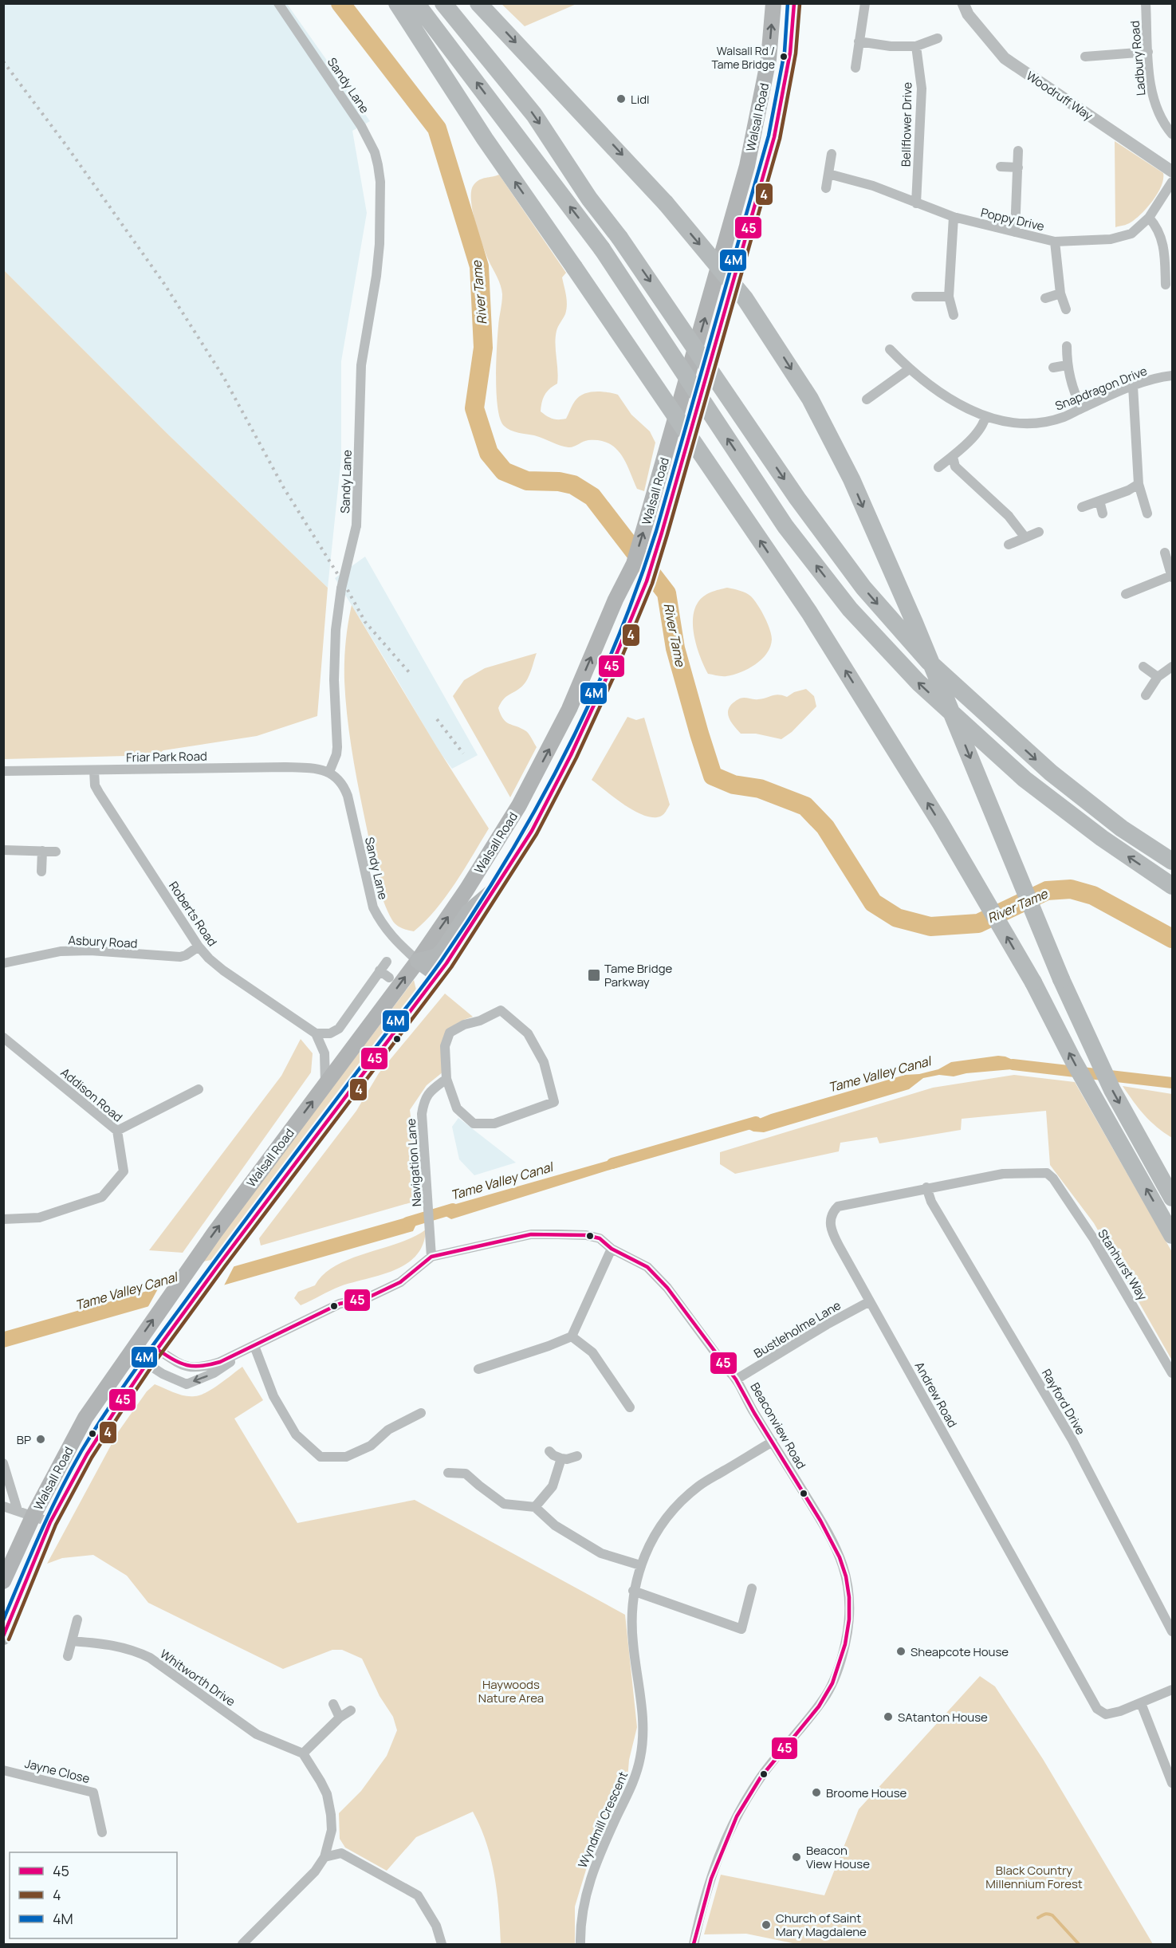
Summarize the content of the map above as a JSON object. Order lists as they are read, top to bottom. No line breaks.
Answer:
{"streets":{"main road":["Walsall Road"],"street":["Ladbury Road","Sandy Lane","Woodruff Way","Bellflower Drive","Poppy Drive","Snapdragon Drive","Friar Park Road","Roberts Road","Asbury Road","Addison Road","Navigation Lane","Stanhurst Way","Bustleholme Lane","Andrew Road","Rayford Drive","Beaconview Road","Whitworth Drive","Jayne Close","Wyndmill Crescent"]},"crossings":[["Sandy Lane","Walsall Road"],["Sandy Lane","Friar Park Road"],["Bellflower Drive","Poppy Drive"],["Friar Park Road","Roberts Road"],["Roberts Road","Asbury Road"],["Navigation Lane","Beaconview Road"],["Stanhurst Way","Andrew Road"],["Bustleholme Lane","Andrew Road"],["Bustleholme Lane","Beaconview Road"],["Andrew Road","Rayford Drive"],["Beaconview Road","Wyndmill Crescent"]],"water":["River Tame","Tame Valley Canal"],"parks":["Haywoods Nature Area","Black Country Millennium Forest"],"places":{"other":["Walsall Rd / Tame Bridge","Lidl","BP","Sheapcote House","SAtanton House","Broome House","Beacon View House","Church of Saint Mary Magdalene"],"transit":["Tame Bridge Parkway"]},"lines":["transit line 45","transit line 4M","transit line 4"],"legend":["45","4","4M"]}
